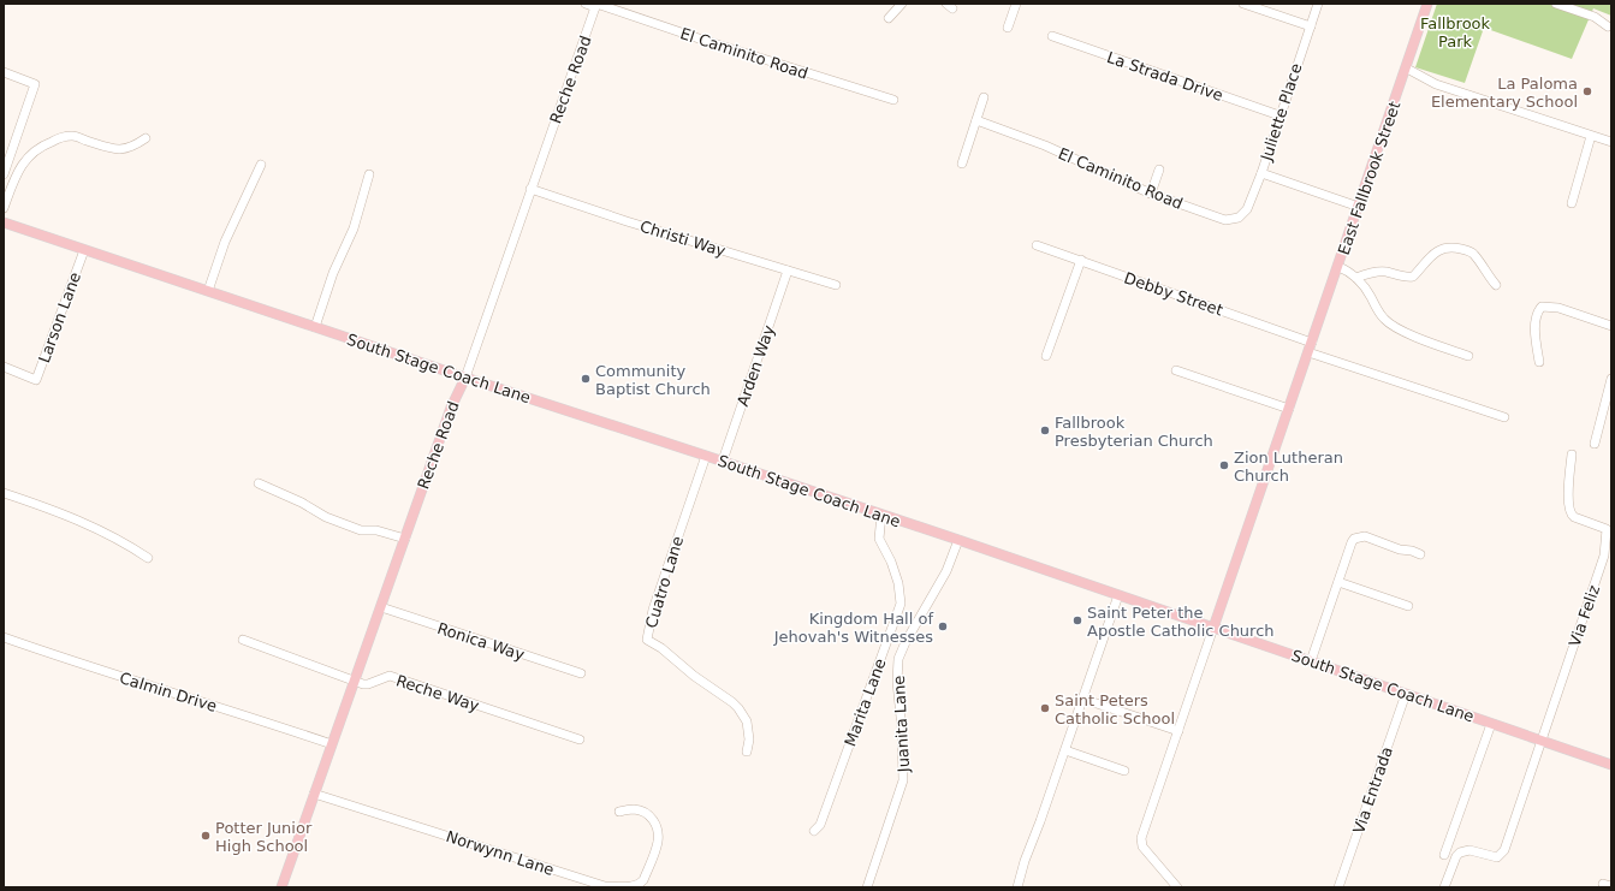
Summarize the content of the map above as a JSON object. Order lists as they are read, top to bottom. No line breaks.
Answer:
{"streets":{"main road":["Reche Road","East Fallbrook Street","South Stage Coach Lane"],"street":["El Caminito Road","La Strada Drive","Juliette Place","Christi Way","Debby Street","Larson Lane","Arden Way","Cuatro Lane","Via Feliz","Ronica Way","Calmin Drive","Reche Way","Marita Lane","Juanita Lane","Via Entrada","Norwynn Lane"]},"crossings":[["El Caminito Road","Reche Road"],["El Caminito Road","Juliette Place"],["La Strada Drive","Juliette Place"],["Reche Road","Christi Way"],["Reche Road","South Stage Coach Lane"],["Reche Road","Ronica Way"],["Reche Road","Calmin Drive"],["Reche Road","Reche Way"],["Reche Road","Norwynn Lane"],["East Fallbrook Street","Debby Street"],["East Fallbrook Street","South Stage Coach Lane"],["Christi Way","Arden Way"],["Larson Lane","South Stage Coach Lane"],["Arden Way","South Stage Coach Lane"],["South Stage Coach Lane","Cuatro Lane"],["South Stage Coach Lane","Via Feliz"],["South Stage Coach Lane","Marita Lane"],["South Stage Coach Lane","Juanita Lane"],["South Stage Coach Lane","Via Entrada"]],"parks":["Fallbrook Park"],"places":["La Paloma Elementary School","Community Baptist Church","Fallbrook Presbyterian Church","Zion Lutheran Church","Saint Peter the Apostle Catholic Church","Kingdom Hall of Jehovah's Witnesses","Saint Peters Catholic School","Potter Junior High School"]}
